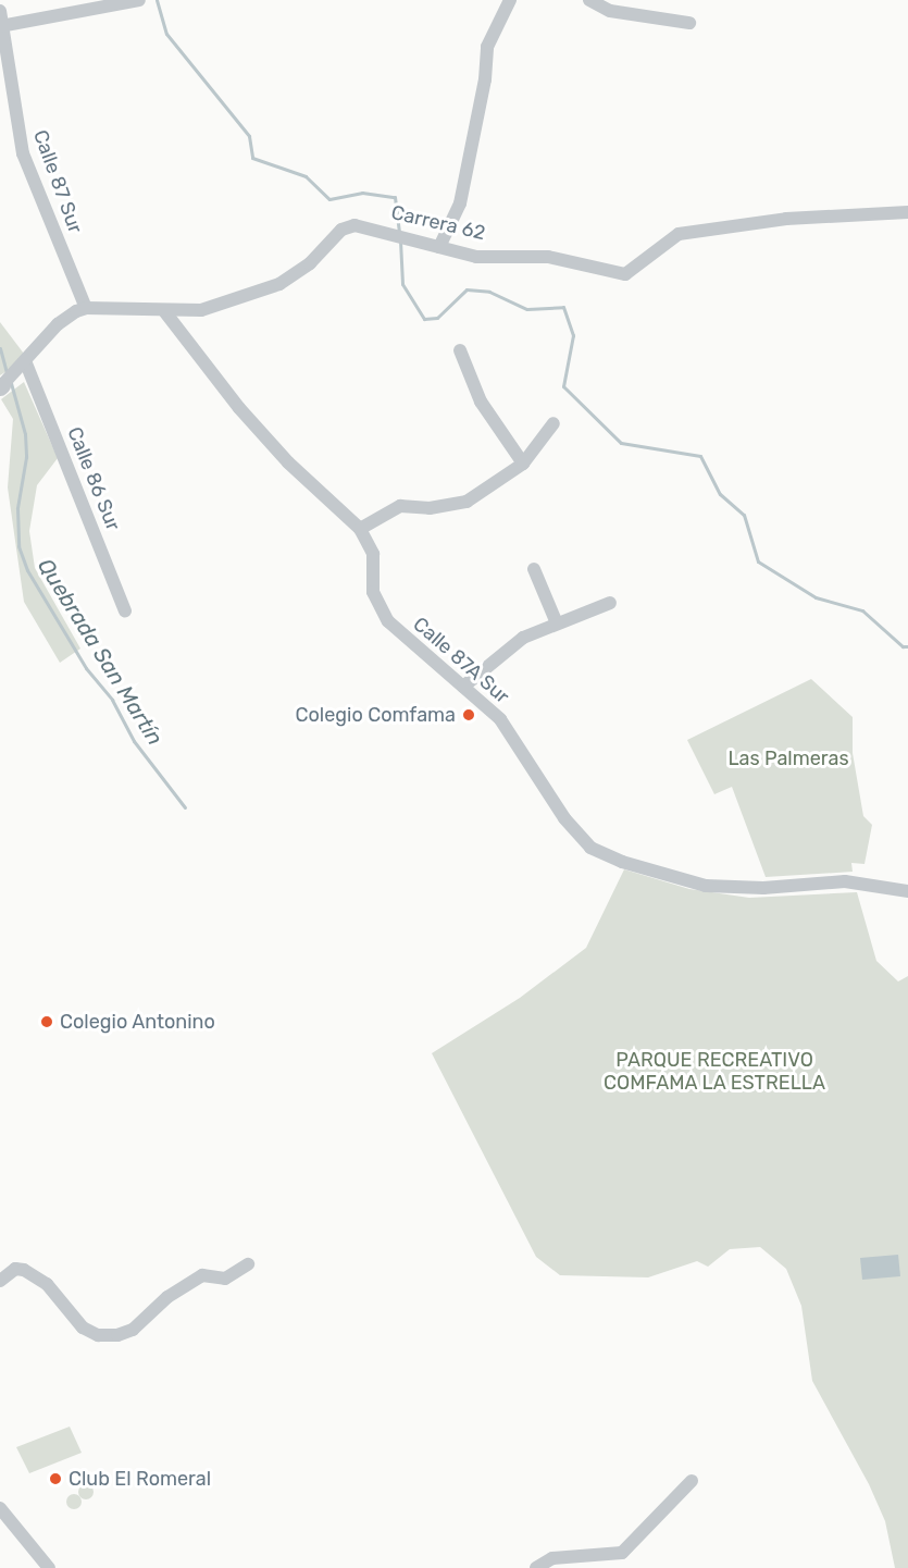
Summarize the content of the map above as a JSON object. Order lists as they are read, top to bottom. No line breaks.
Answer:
{"streets":{"street":["Calle 87 Sur","Carrera 62","Calle 86 Sur","Calle 87A Sur"]},"crossings":[["Calle 87 Sur","Carrera 62"],["Carrera 62","Calle 87A Sur"]],"water":["Quebrada San Martín"],"parks":["Las Palmeras","PARQUE RECREATIVO COMFAMA LA ESTRELLA"],"places":["Colegio Comfama","Colegio Antonino","Club El Romeral"]}
